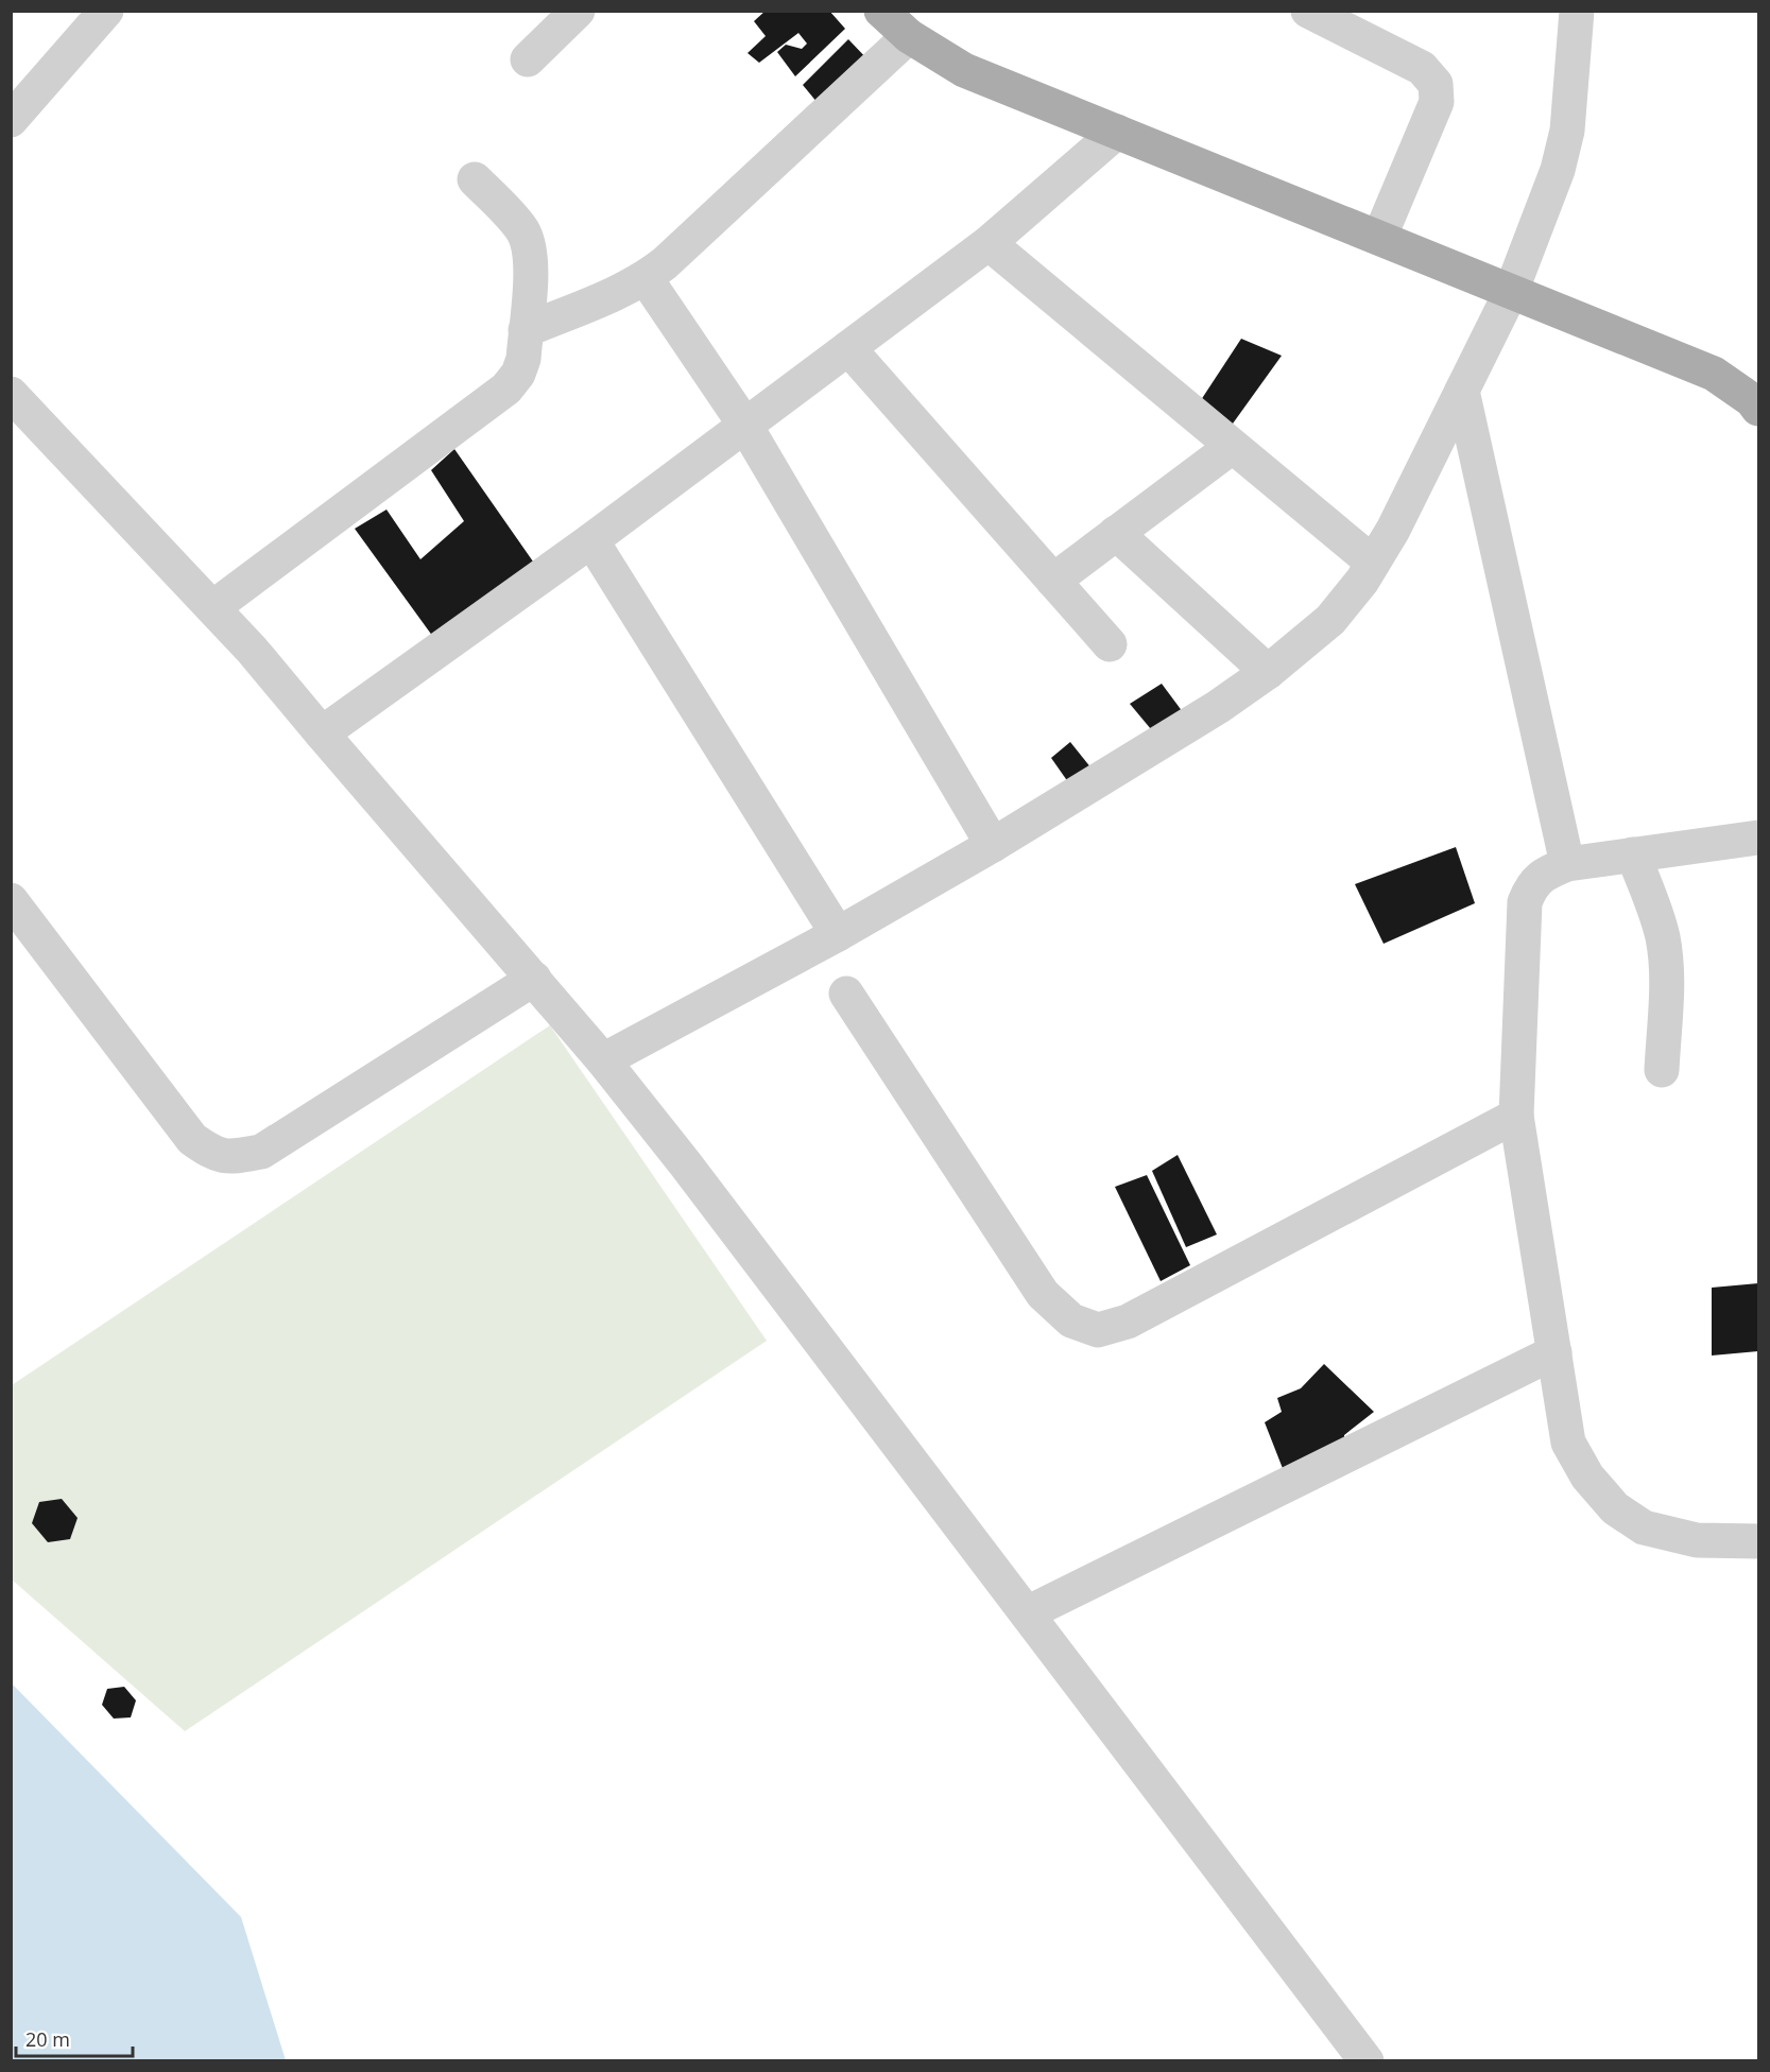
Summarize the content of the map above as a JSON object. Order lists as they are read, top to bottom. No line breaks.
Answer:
{"scale_bar":"20 m"}
